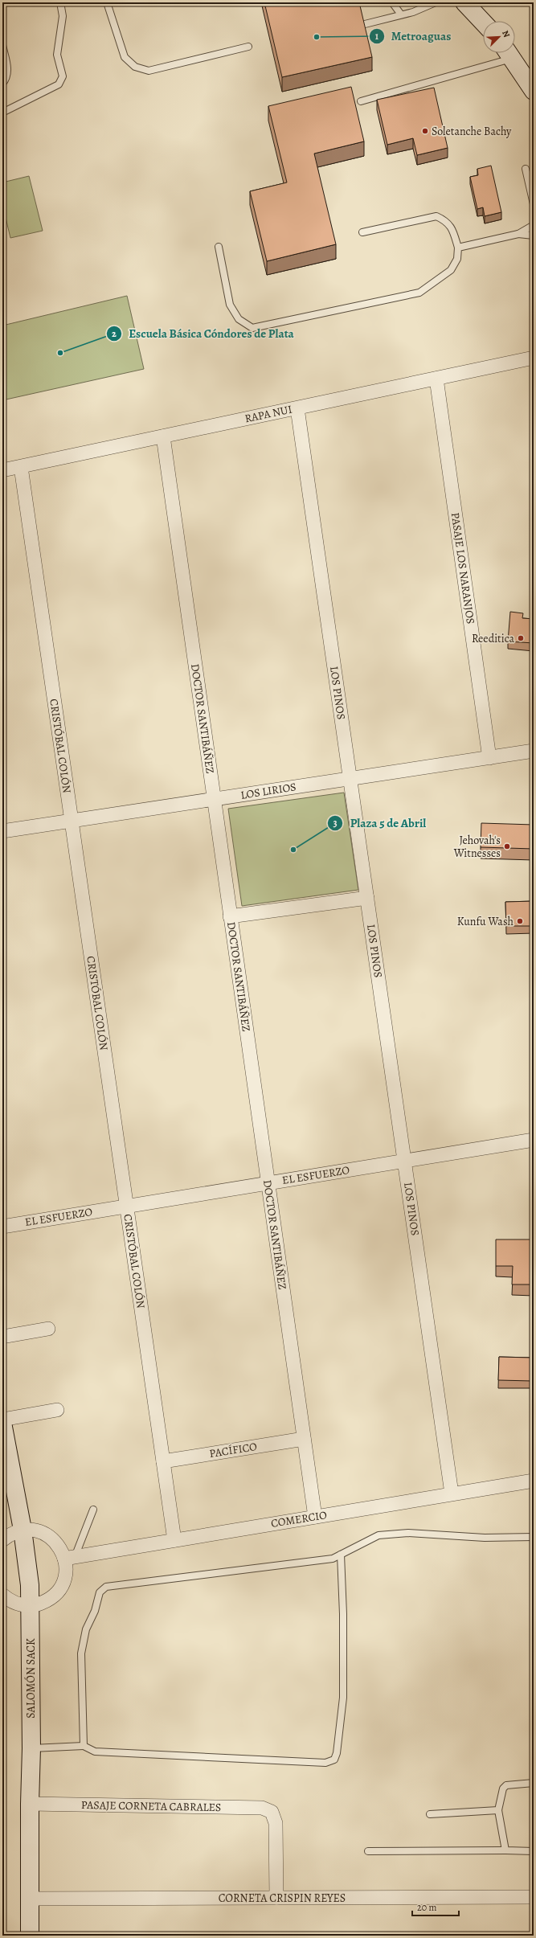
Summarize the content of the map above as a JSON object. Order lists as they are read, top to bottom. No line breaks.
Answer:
{"streets":{"street":["RAPA NUI","PASAJE LOS NARANJOS","LOS PINOS","DOCTOR SANTIBÁÑEZ","CRISTÓBAL COLÓN","LOS LIRIOS","EL ESFUERZO","PACÍFICO","COMERCIO","SALOMÓN SACK","PASAJE CORNETA CABRALES","CORNETA CRISPIN REYES"]},"crossings":[["RAPA NUI","PASAJE LOS NARANJOS"],["RAPA NUI","LOS PINOS"],["RAPA NUI","DOCTOR SANTIBÁÑEZ"],["RAPA NUI","CRISTÓBAL COLÓN"],["PASAJE LOS NARANJOS","LOS LIRIOS"],["LOS PINOS","LOS LIRIOS"],["LOS PINOS","EL ESFUERZO"],["LOS PINOS","COMERCIO"],["DOCTOR SANTIBÁÑEZ","LOS LIRIOS"],["DOCTOR SANTIBÁÑEZ","EL ESFUERZO"],["DOCTOR SANTIBÁÑEZ","PACÍFICO"],["DOCTOR SANTIBÁÑEZ","COMERCIO"],["CRISTÓBAL COLÓN","LOS LIRIOS"],["CRISTÓBAL COLÓN","EL ESFUERZO"],["CRISTÓBAL COLÓN","PACÍFICO"],["CRISTÓBAL COLÓN","COMERCIO"],["SALOMÓN SACK","PASAJE CORNETA CABRALES"],["SALOMÓN SACK","CORNETA CRISPIN REYES"],["PASAJE CORNETA CABRALES","CORNETA CRISPIN REYES"]],"places":["Metroaguas","Soletanche Bachy","Escuela Básica Cóndores de Plata","Reeditica","Jehovah's Witnesses","Plaza 5 de Abril","Kunfu Wash"],"scale_bar":"20 m","north":"top right"}
